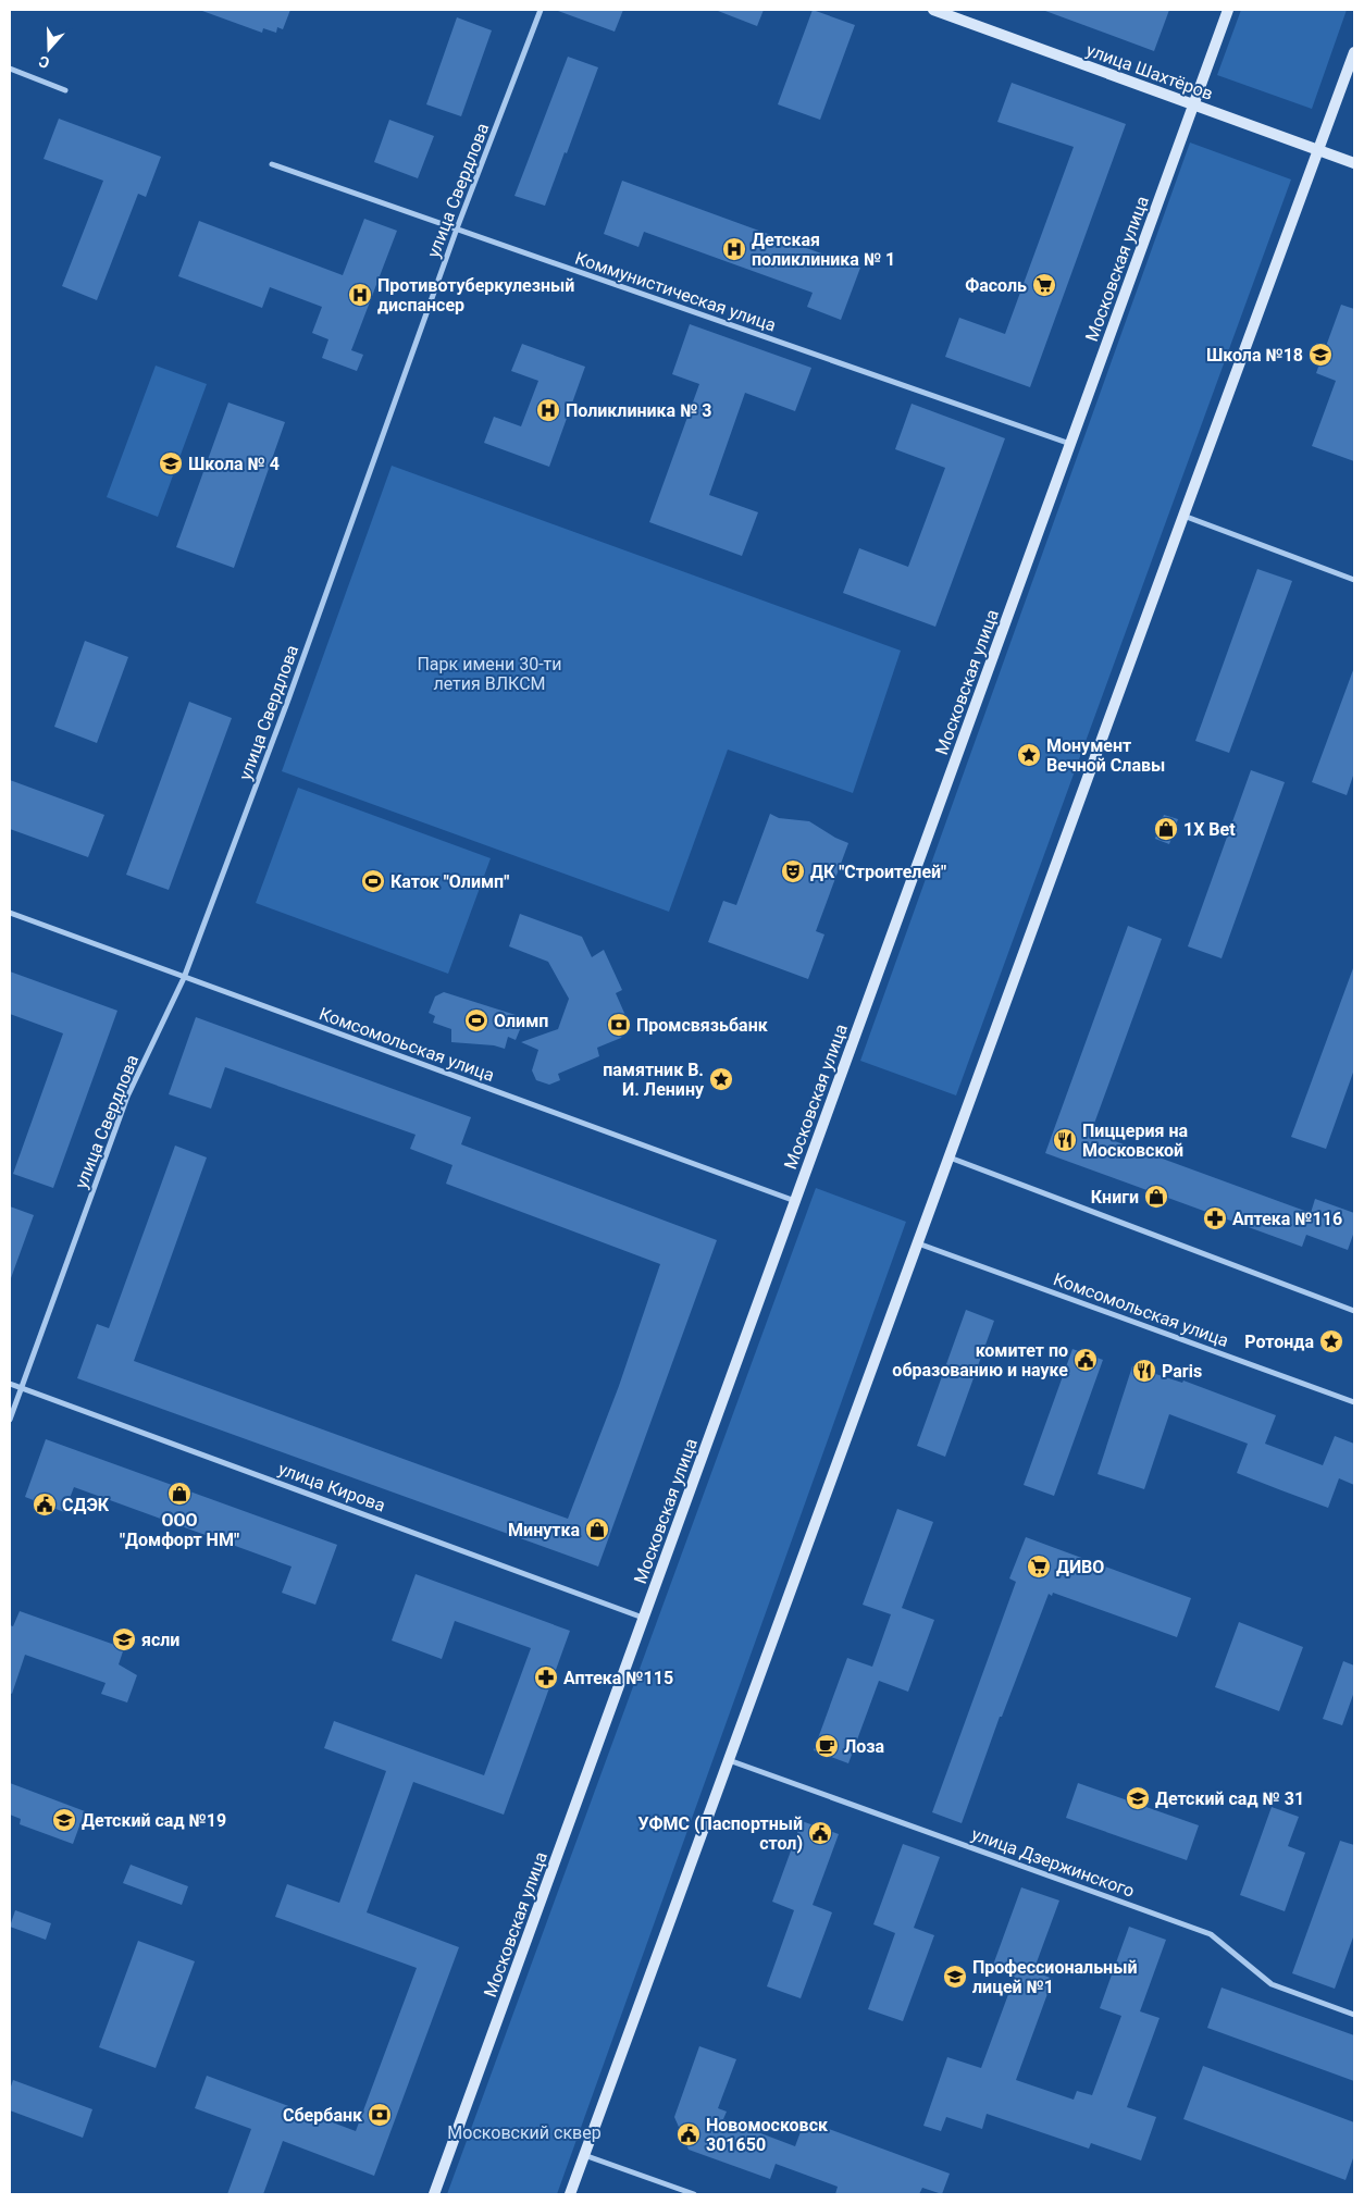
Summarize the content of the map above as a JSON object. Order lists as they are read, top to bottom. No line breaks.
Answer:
{"streets":{"main road":["улица Шахтёров","Московская улица"],"street":["улица Свердлова","Коммунистическая улица","Комсомольская улица","улица Кирова","улица Дзержинского"]},"crossings":[["улица Шахтёров","Московская улица"],["улица Свердлова","Коммунистическая улица"],["улица Свердлова","Комсомольская улица"],["улица Свердлова","улица Кирова"],["Московская улица","Коммунистическая улица"],["Московская улица","Комсомольская улица"],["Московская улица","улица Кирова"]],"parks":["Парк имени 30-ти летия ВЛКСМ","Московский сквер"],"places":{"hospital":["Детская поликлиника № 1","Противотуберкулезный диспансер","Поликлиника № 3"],"supermarket":["Фасоль","ДИВО"],"school or university":["Школа №18","Школа № 4","ясли","Детский сад № 31","Детский сад №19","Профессиональный лицей №1"],"place":["Монумент Вечной Славы","памятник В. И. Ленину","Ротонда"],"shop":["1X Bet","Книги","ООО \"Домфорт НМ\"","Минутка"],"theatre":["ДК \"Строителей\""],"sports":["Каток \"Олимп\"","Олимп"],"bank":["Промсвязьбанк","Сбербанк"],"restaurant":["Пиццерия на Московской","Paris"],"pharmacy":["Аптека №116","Аптека №115"],"public building":["комитет по образованию и науке","СДЭК","УФМС (Паспортный стол)","Новомосковск 301650"],"cafe":["Лоза"]},"north":"bottom"}
